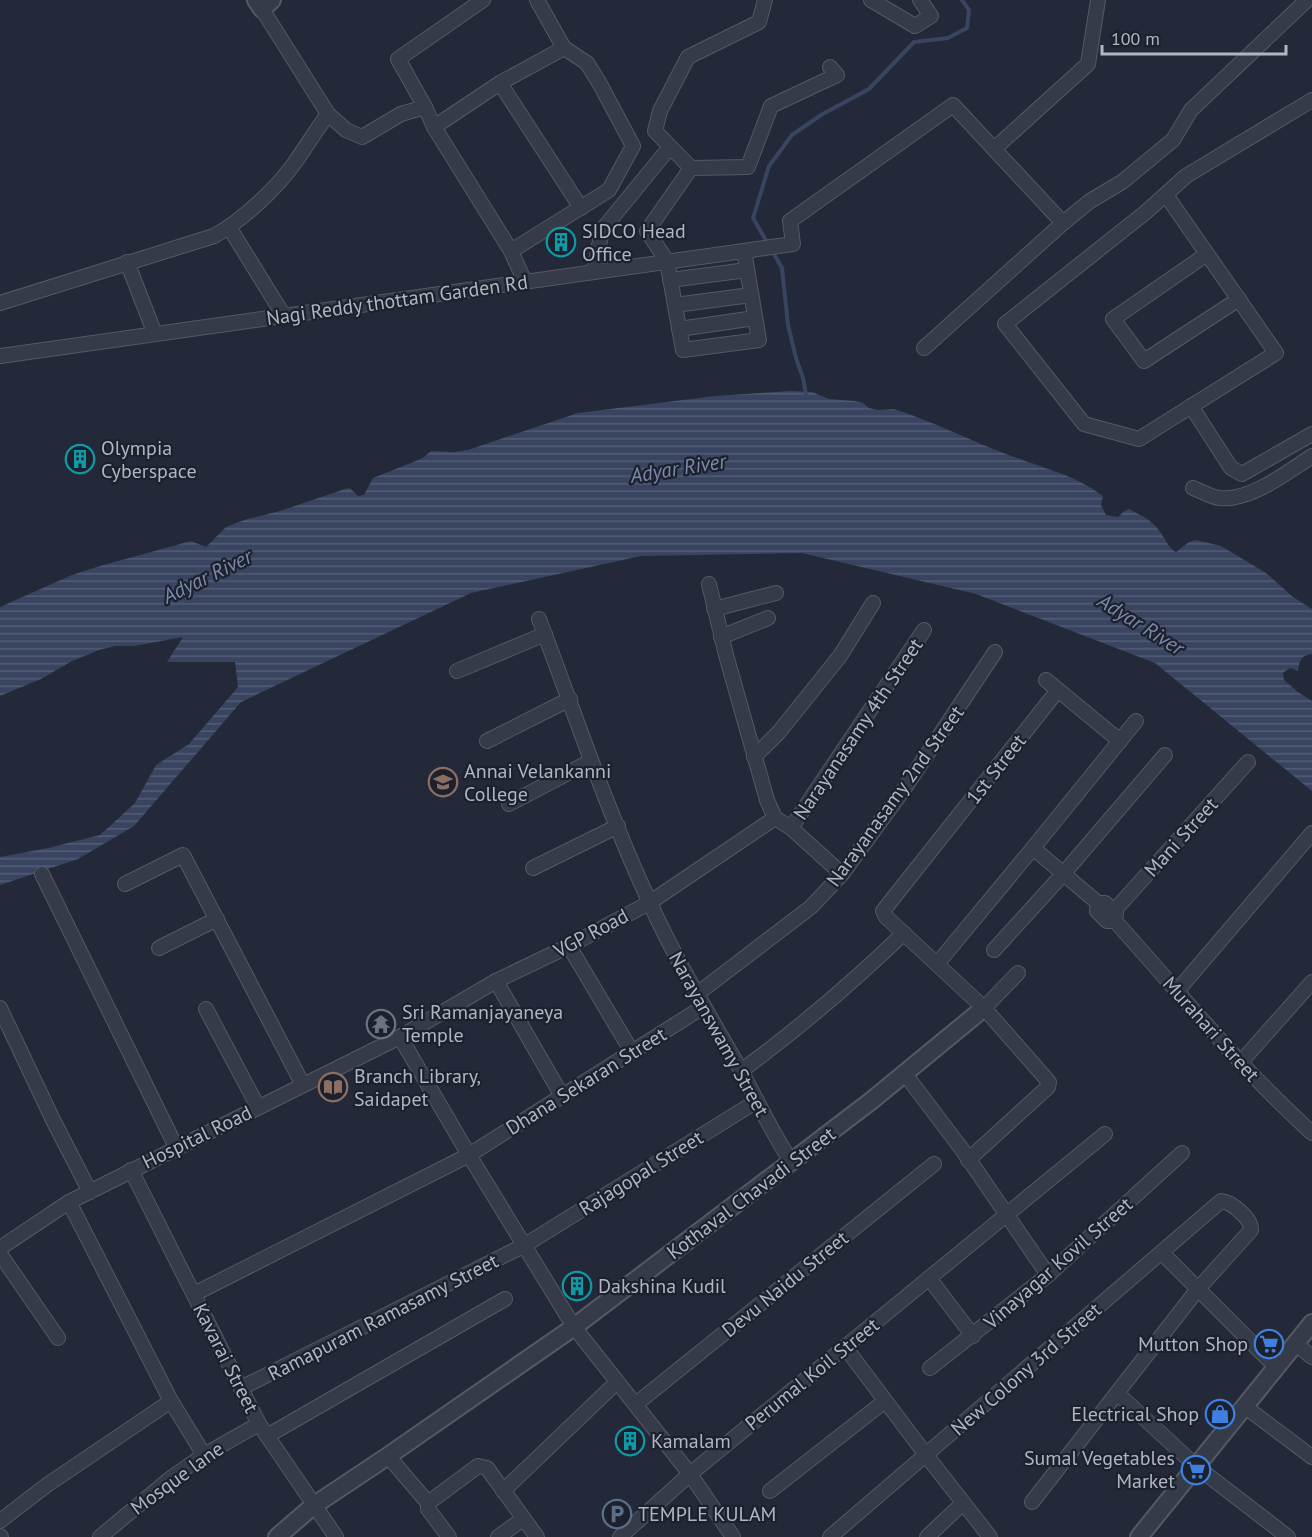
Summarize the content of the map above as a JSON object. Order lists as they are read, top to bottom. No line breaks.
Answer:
{"streets":{"street":["Nagi Reddy thottam Garden Rd","Narayanasamy 4th Street","1st Street","Narayanasamy 2nd Street","Mani Street","VGP Road","Murahari Street","Narayanswamy Street","Dhana Sekaran Street","Hospital Road","Rajagopal Street","Kothaval Chavadi Street","Vinayagar Kovil Street","Devu Naidu Street","Ramapuram Ramasamy Street","Kavarai Street","New Colony 3rd Street","Perumal Koil Street","Mosque lane"]},"crossings":[["Narayanasamy 2nd Street","Narayanswamy Street"],["Mani Street","Murahari Street"],["VGP Road","Narayanswamy Street"],["VGP Road","Hospital Road"],["Narayanswamy Street","Dhana Sekaran Street"],["Narayanswamy Street","Rajagopal Street"],["Narayanswamy Street","Kothaval Chavadi Street"],["Dhana Sekaran Street","Kavarai Street"],["Hospital Road","Kavarai Street"],["Rajagopal Street","Ramapuram Ramasamy Street"],["Kothaval Chavadi Street","Kavarai Street"],["Ramapuram Ramasamy Street","Kavarai Street"],["Kavarai Street","Mosque lane"]],"water":["Adyar River"],"places":{"building":["SIDCO Head Office","Olympia Cyberspace","Dakshina Kudil","Kamalam"],"school or university":["Annai Velankanni College"],"temple":["Sri Ramanjayaneya Temple"],"library":["Branch Library, Saidapet"],"supermarket":["Mutton Shop","Sumal Vegetables Market"],"shop":["Electrical Shop"],"parking":["TEMPLE KULAM"]},"scale_bar":"100 m"}
